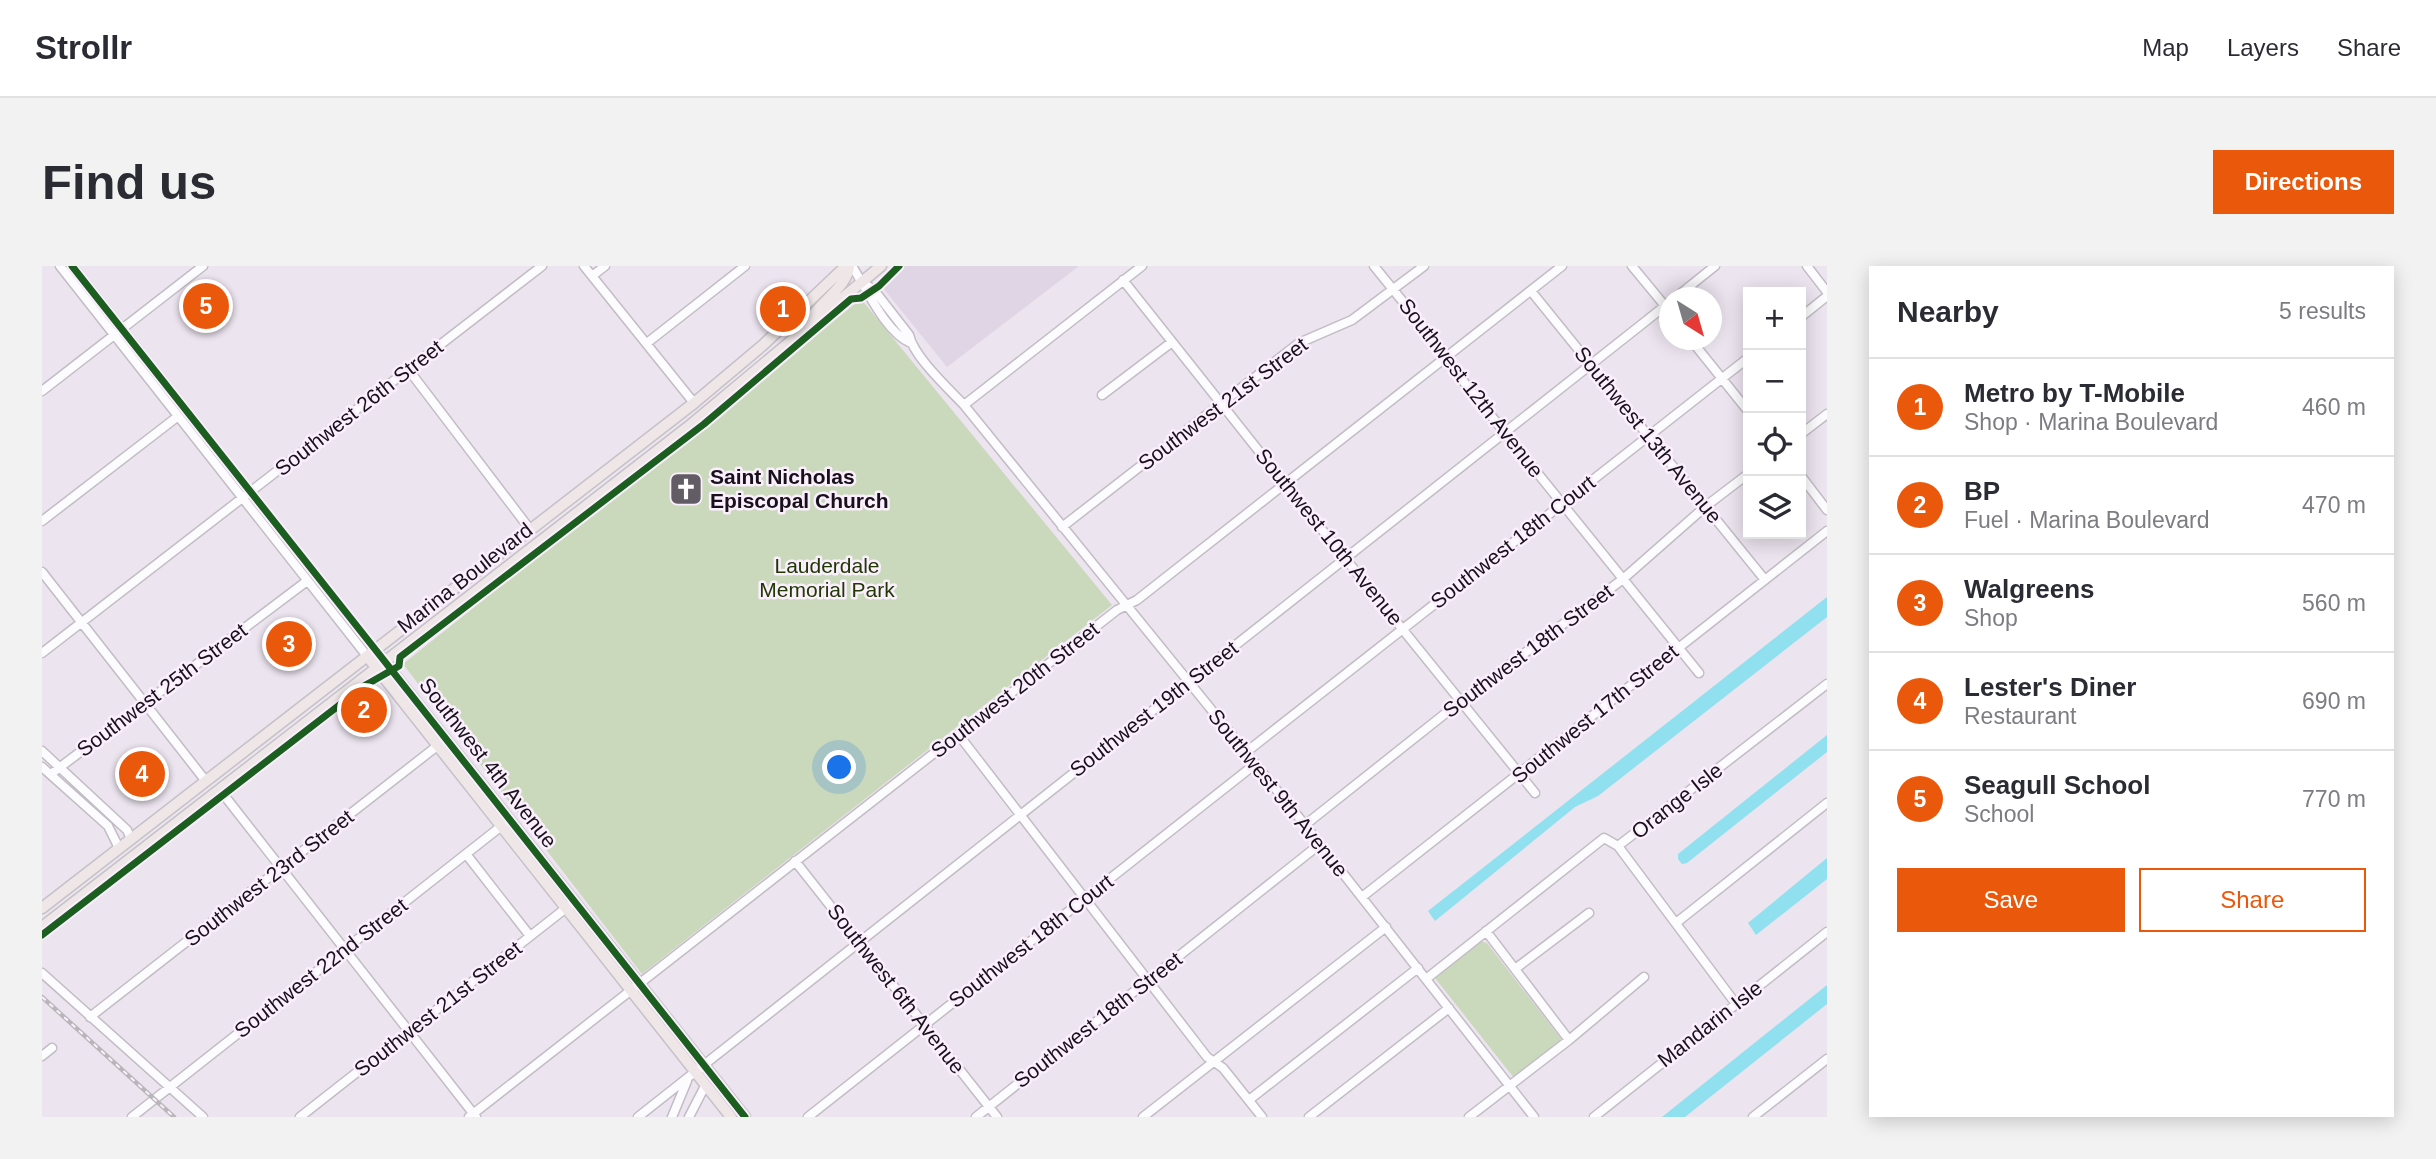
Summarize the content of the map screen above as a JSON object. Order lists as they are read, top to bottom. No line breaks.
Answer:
{"streets":{"main road":["Marina Boulevard","Southwest 4th Avenue"],"street":["Southwest 12th Avenue","Southwest 21st Street","Southwest 26th Street","Southwest 13th Avenue","Southwest 10th Avenue","Southwest 18th Court","Southwest 18th Street","Southwest 25th Street","Southwest 20th Street","Southwest 19th Street","Southwest 17th Street","Southwest 9th Avenue","Orange Isle","Southwest 23rd Street","Southwest 22nd Street","Southwest 6th Avenue","Mandarin Isle"]},"crossings":[["Southwest 12th Avenue","Southwest 21st Street"],["Southwest 12th Avenue","Southwest 18th Court"],["Southwest 12th Avenue","Southwest 18th Street"],["Southwest 12th Avenue","Southwest 20th Street"],["Southwest 12th Avenue","Southwest 19th Street"],["Southwest 12th Avenue","Southwest 17th Street"],["Southwest 21st Street","Southwest 10th Avenue"],["Southwest 21st Street","Southwest 4th Avenue"],["Southwest 21st Street","Southwest 9th Avenue"],["Southwest 26th Street","Southwest 4th Avenue"],["Southwest 13th Avenue","Southwest 18th Court"],["Southwest 13th Avenue","Southwest 18th Street"],["Southwest 13th Avenue","Southwest 20th Street"],["Southwest 13th Avenue","Southwest 19th Street"],["Southwest 13th Avenue","Southwest 17th Street"],["Southwest 10th Avenue","Southwest 18th Court"],["Southwest 10th Avenue","Southwest 18th Street"],["Southwest 10th Avenue","Southwest 20th Street"],["Southwest 10th Avenue","Southwest 19th Street"],["Southwest 10th Avenue","Southwest 17th Street"],["Southwest 18th Court","Southwest 9th Avenue"],["Southwest 18th Court","Southwest 6th Avenue"],["Marina Boulevard","Southwest 4th Avenue"],["Marina Boulevard","Southwest 9th Avenue"],["Southwest 18th Street","Southwest 9th Avenue"],["Southwest 18th Street","Southwest 6th Avenue"],["Southwest 25th Street","Southwest 4th Avenue"],["Southwest 20th Street","Southwest 4th Avenue"],["Southwest 20th Street","Southwest 9th Avenue"],["Southwest 20th Street","Southwest 6th Avenue"],["Southwest 19th Street","Southwest 4th Avenue"],["Southwest 19th Street","Southwest 9th Avenue"],["Southwest 19th Street","Southwest 6th Avenue"],["Southwest 17th Street","Southwest 9th Avenue"],["Southwest 4th Avenue","Southwest 23rd Street"],["Southwest 4th Avenue","Southwest 22nd Street"],["Southwest 9th Avenue","Orange Isle"]],"parks":["Lauderdale Memorial Park"],"places":{"church":["Saint Nicholas Episcopal Church"]},"north":"bottom right","page":{"header":"Strollr","nav":["Map","Layers","Share"],"buttons":["Directions",["Save","Share"]],"title":"Find us","heading":["Nearby","5 results"],"pins":["5","1","3","2","4"],"map_buttons":["+","−"],"list":[{"mark":"1","name":"Metro by T-Mobile","note":"Shop · Marina Boulevard","value":"460 m"},{"mark":"2","name":"BP","note":"Fuel · Marina Boulevard","value":"470 m"},{"mark":"3","name":"Walgreens","note":"Shop","value":"560 m"},{"mark":"4","name":"Lester's Diner","note":"Restaurant","value":"690 m"},{"mark":"5","name":"Seagull School","note":"School","value":"770 m"}]}}
